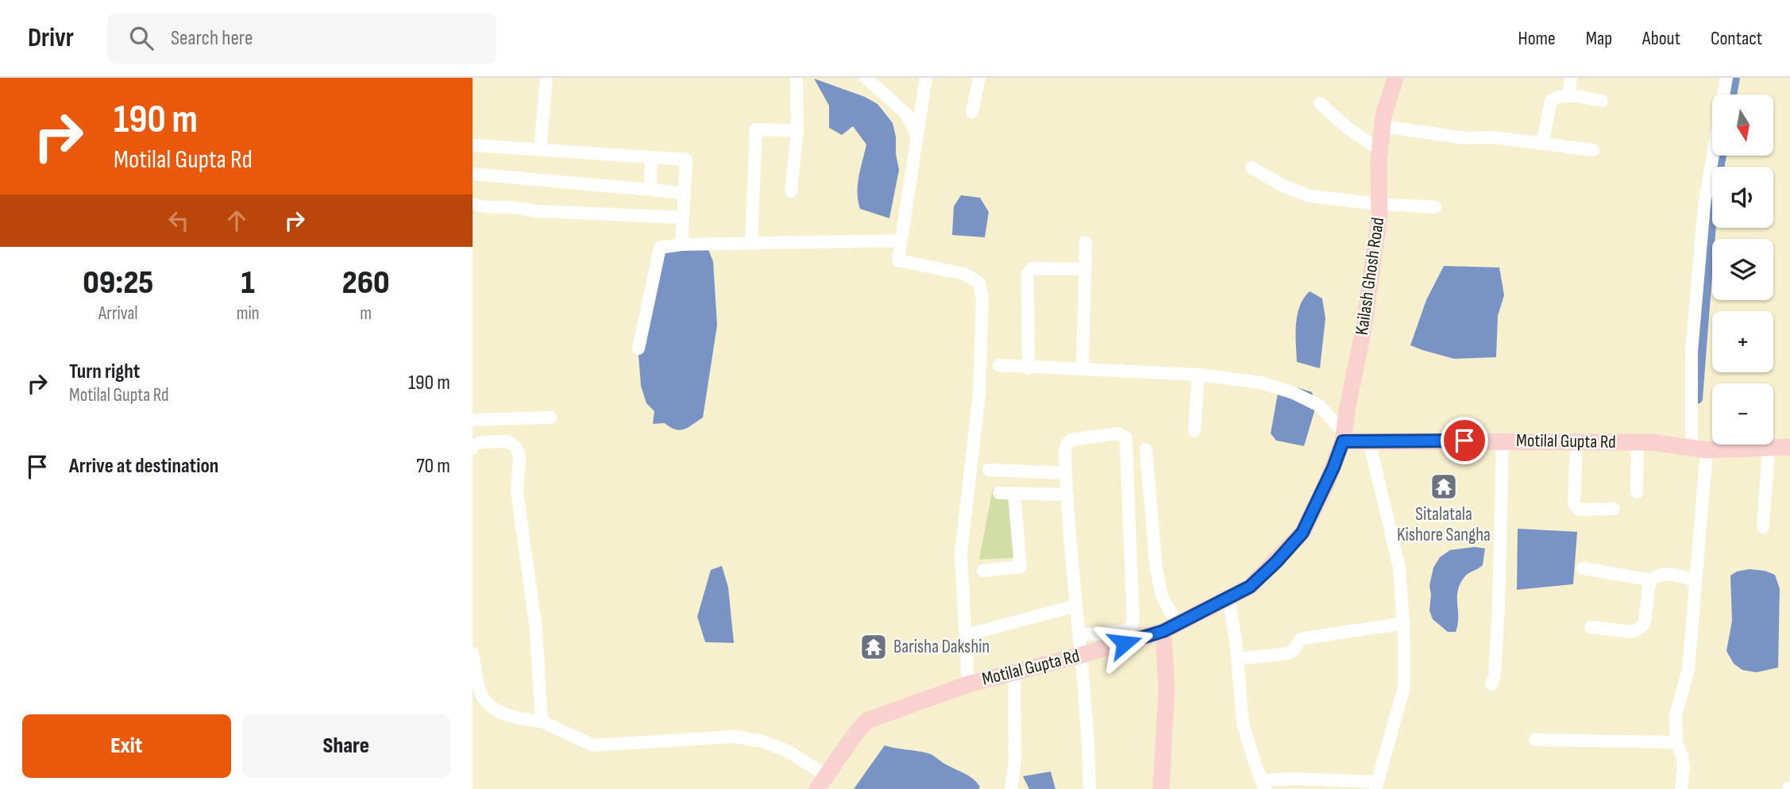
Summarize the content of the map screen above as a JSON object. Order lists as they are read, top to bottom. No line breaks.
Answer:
{"streets":{"street":["Kailash Ghosh Road","Motilal Gupta Rd"]},"crossings":[["Kailash Ghosh Road","Motilal Gupta Rd"]],"places":{"temple":["Sitalatala Kishore Sangha","Barisha Dakshin"]},"north":"bottom","page":{"header":"Drivr","search":"Search here","nav":["Home","Map","About","Contact"],"turn":["190 m","Motilal Gupta Rd"],"map_buttons":["+","−"],"eta":["09:25","Arrival","1","min","260","m"],"list":[{"name":"Turn right","note":"Motilal Gupta Rd","value":"190 m"},{"name":"Arrive at destination","value":"70 m"}],"buttons":["Exit","Share"]}}
